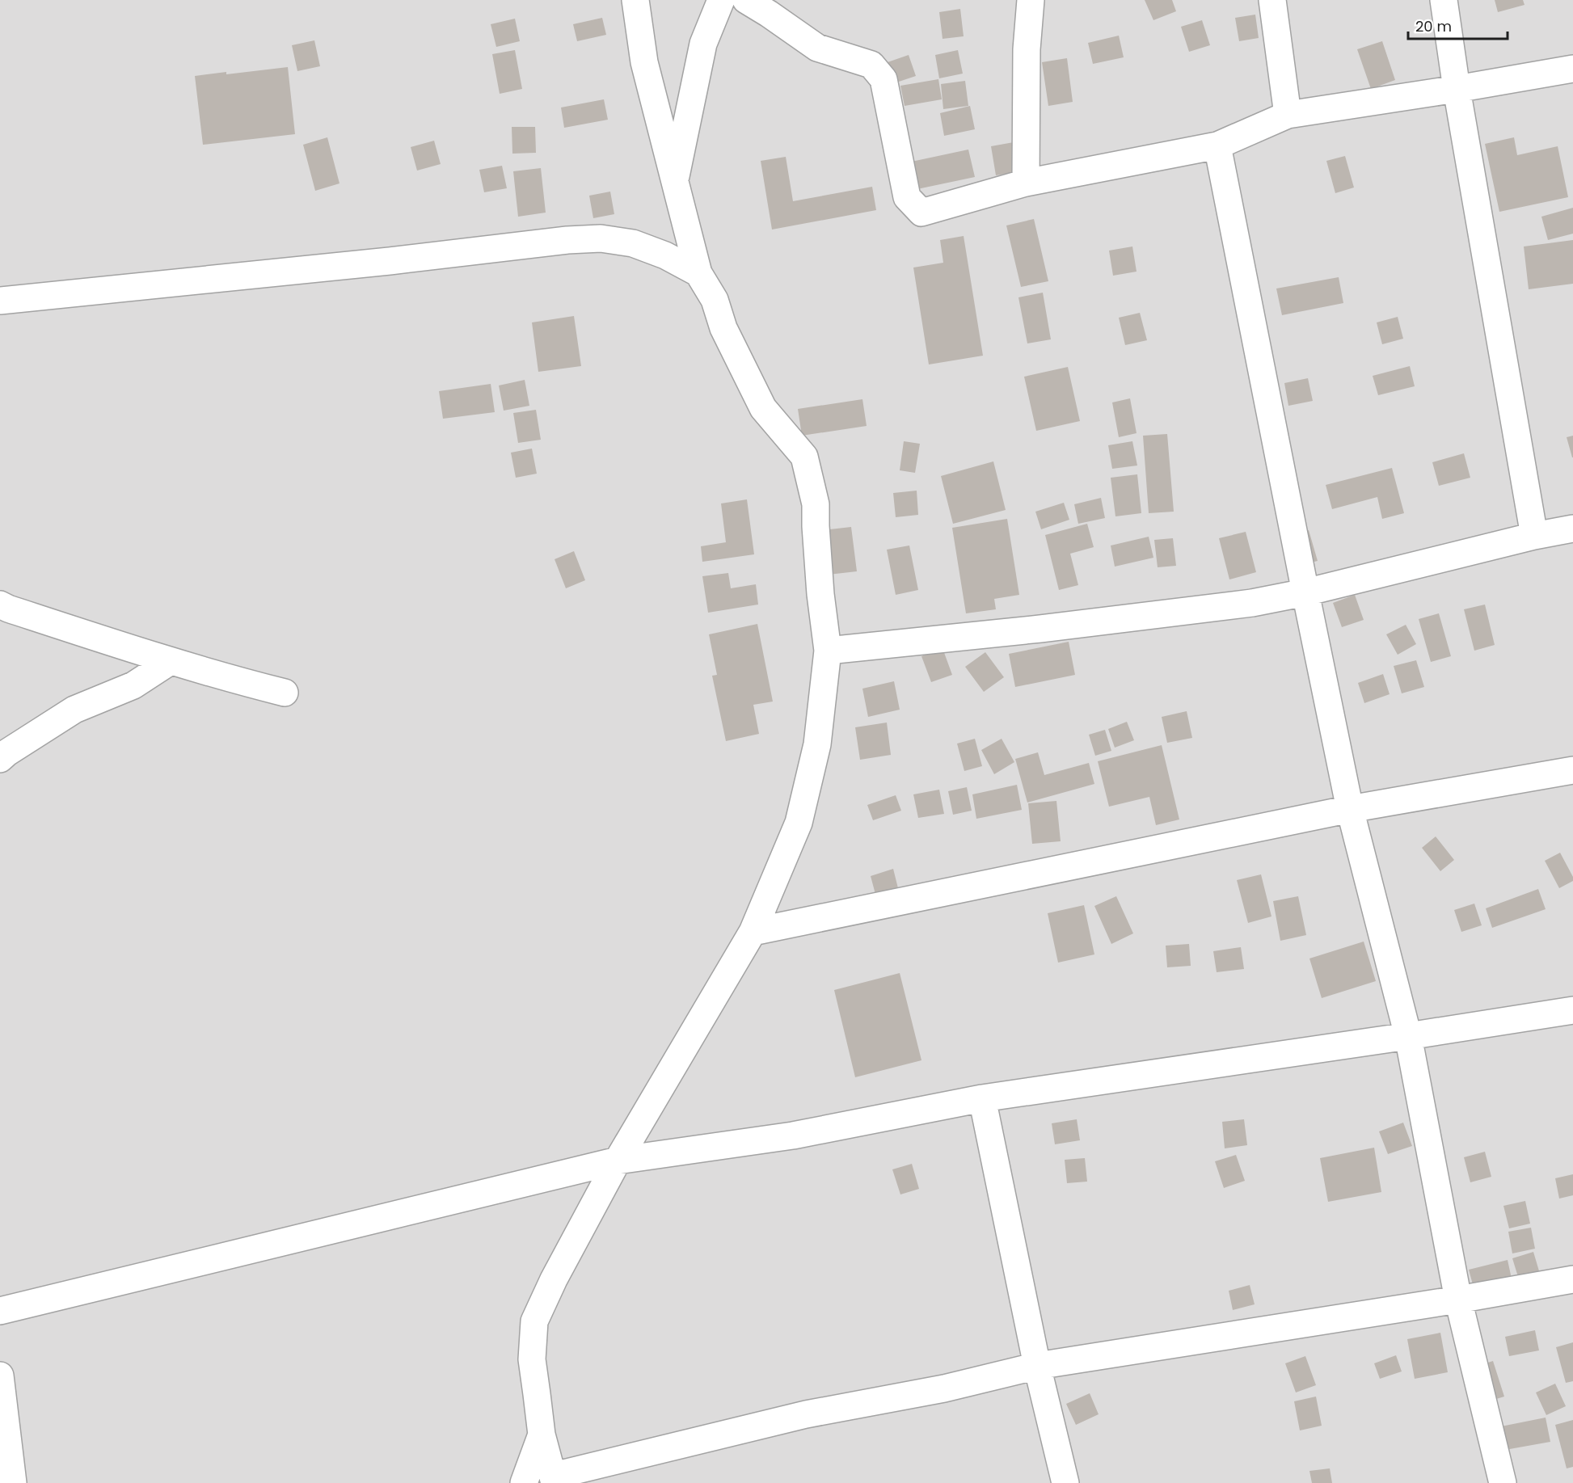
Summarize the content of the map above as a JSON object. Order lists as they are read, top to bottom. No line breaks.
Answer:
{"scale_bar":"20 m"}
